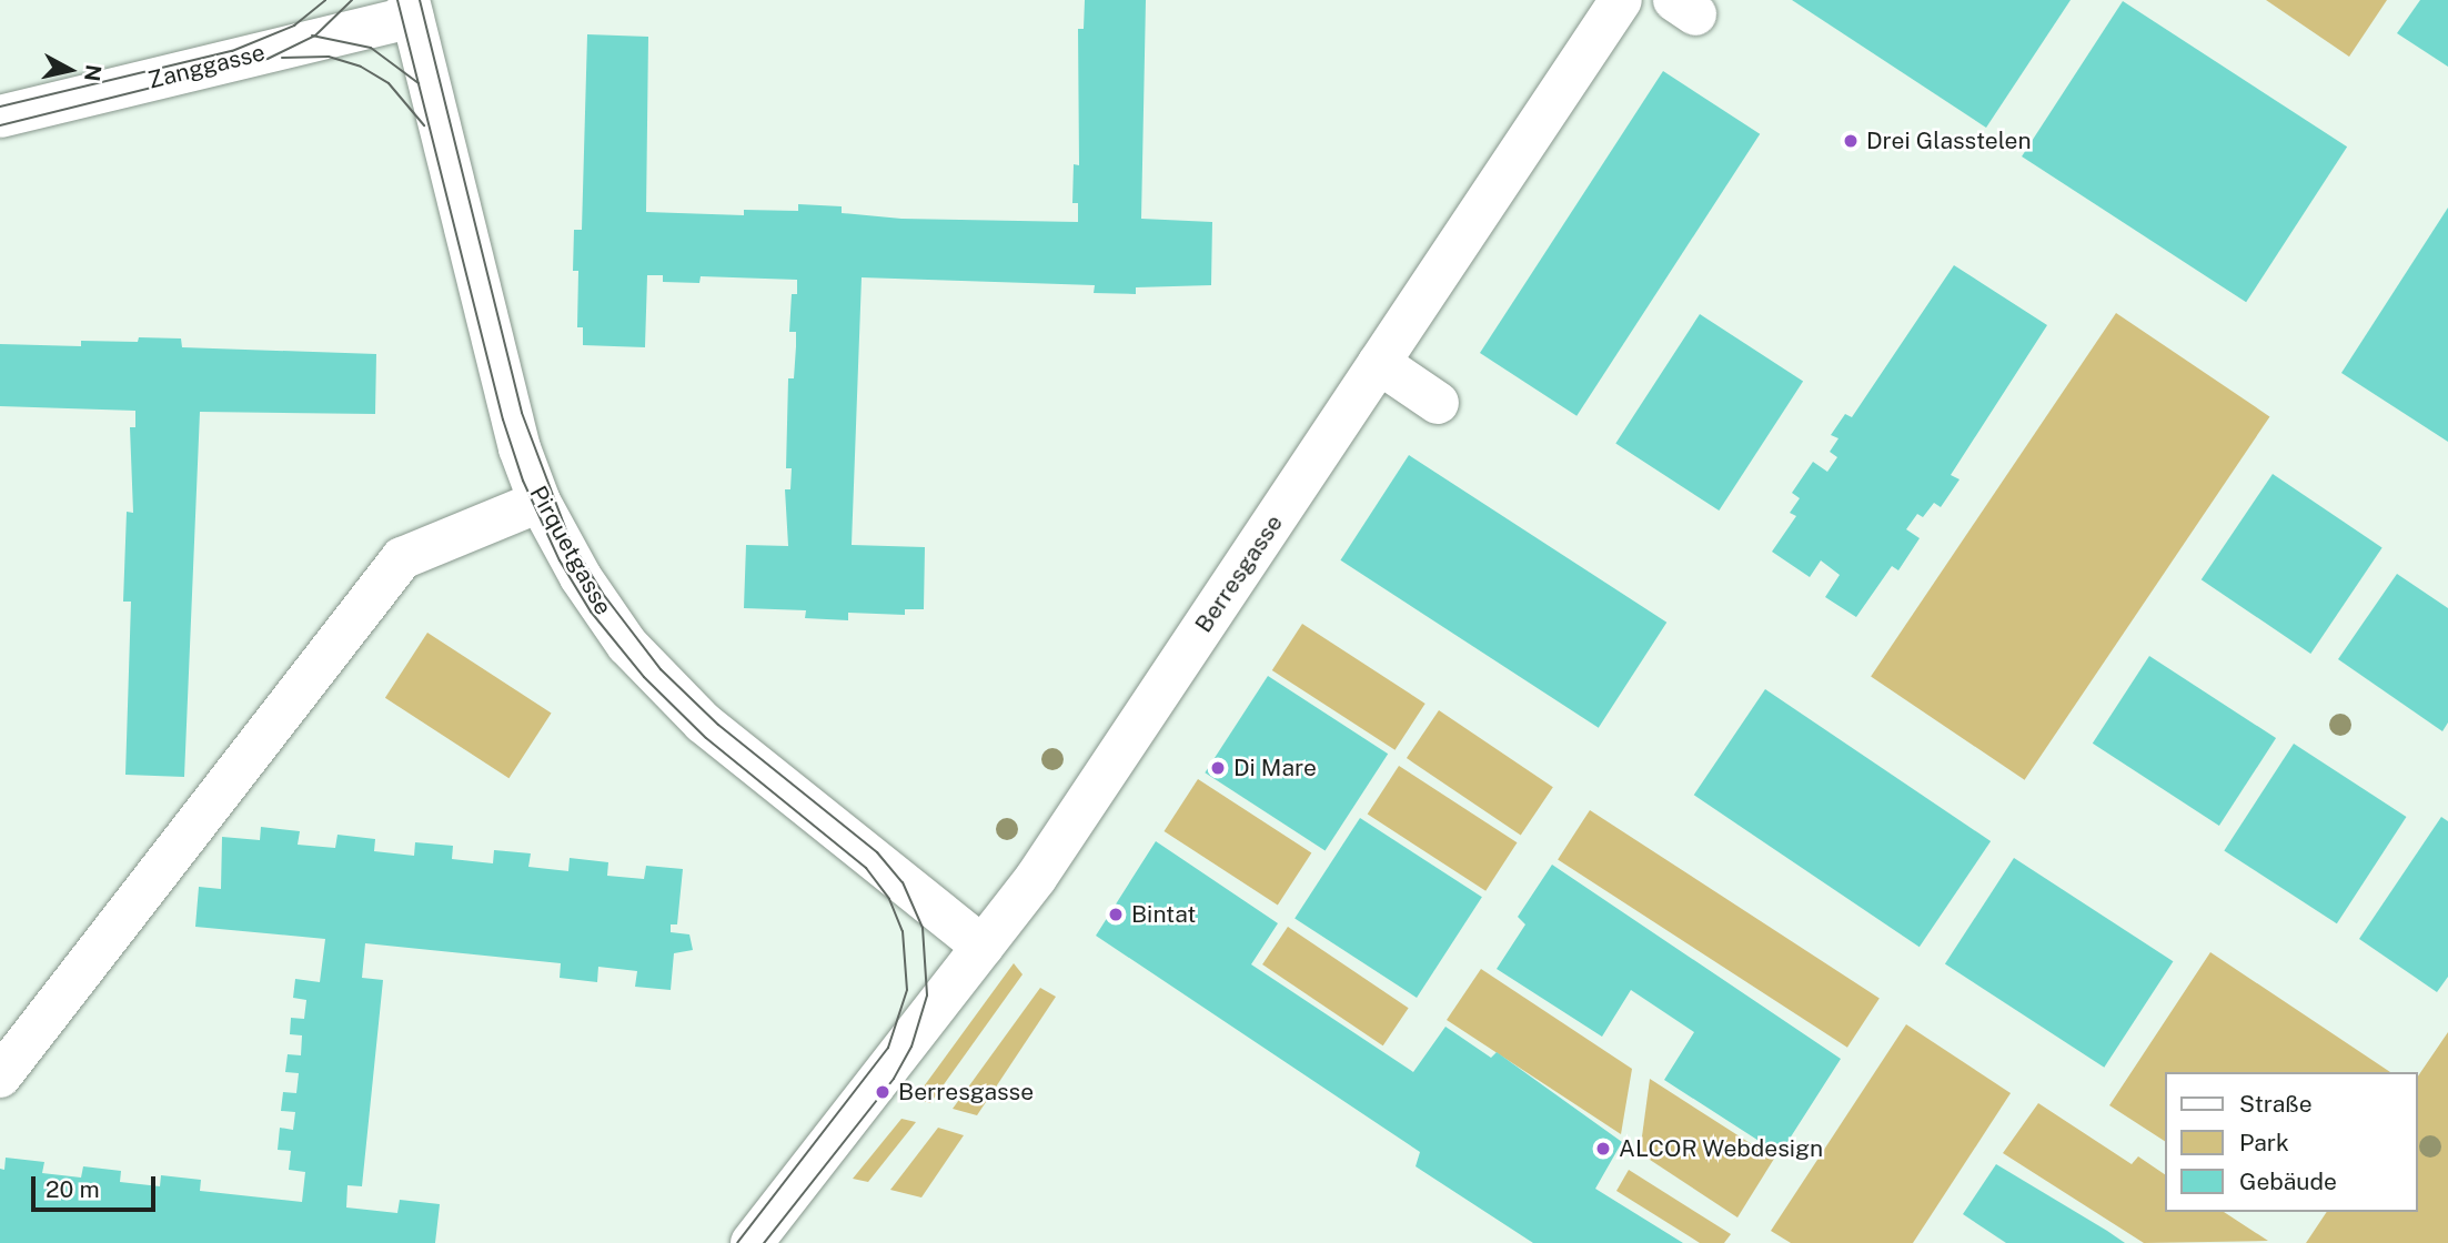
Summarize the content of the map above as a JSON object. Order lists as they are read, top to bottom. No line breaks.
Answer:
{"streets":{"street":["Zanggasse","Pirquetgasse","Berresgasse"]},"crossings":[["Zanggasse","Pirquetgasse"],["Pirquetgasse","Berresgasse"]],"places":["Drei Glasstelen","Di Mare","Bintat","Berresgasse","ALCOR Webdesign"],"legend":["Straße","Park","Gebäude"],"scale_bar":"20 m","north":"right"}
